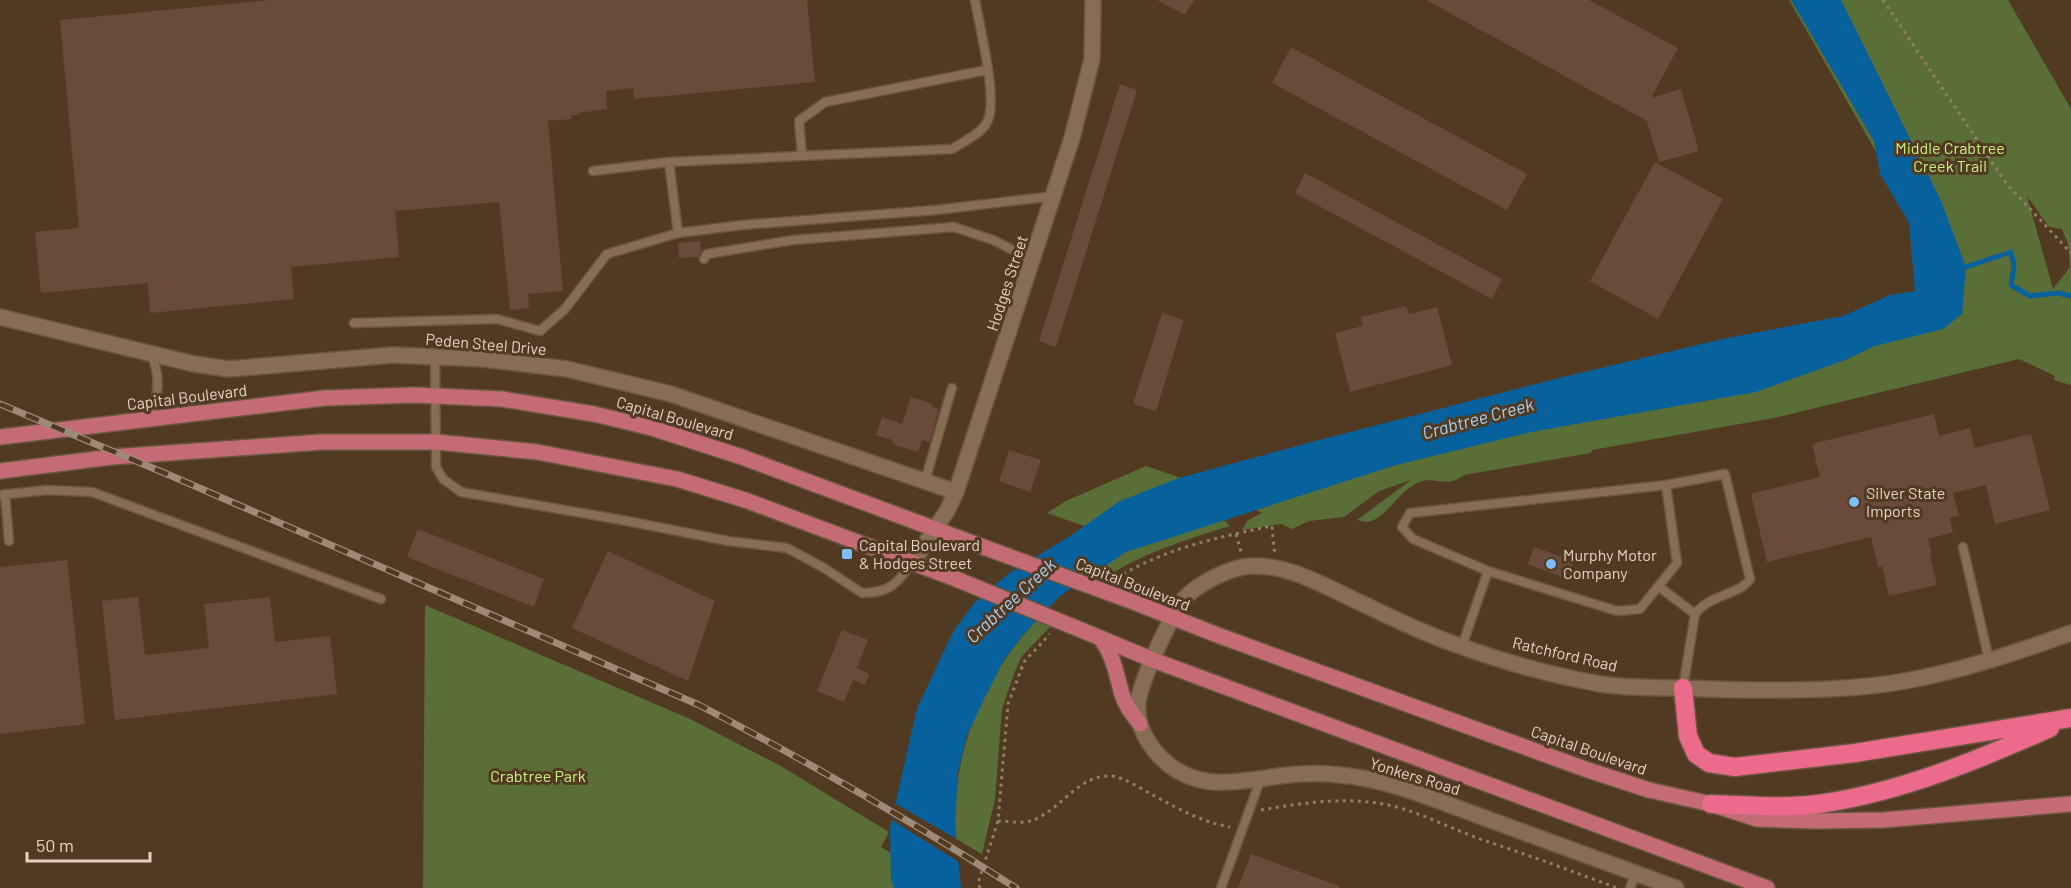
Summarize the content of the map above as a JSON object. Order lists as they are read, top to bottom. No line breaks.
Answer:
{"streets":{"main road":["Capital Boulevard"],"street":["Hodges Street","Peden Steel Drive","Ratchford Road","Yonkers Road"]},"crossings":[["Hodges Street","Peden Steel Drive"],["Hodges Street","Capital Boulevard"],["Capital Boulevard","Ratchford Road"]],"water":["Crabtree Creek"],"parks":["Middle Crabtree Creek Trail","Crabtree Park"],"places":{"other":["Silver State Imports","Murphy Motor Company"],"transit":["Capital Boulevard & Hodges Street"]},"scale_bar":"50 m"}
